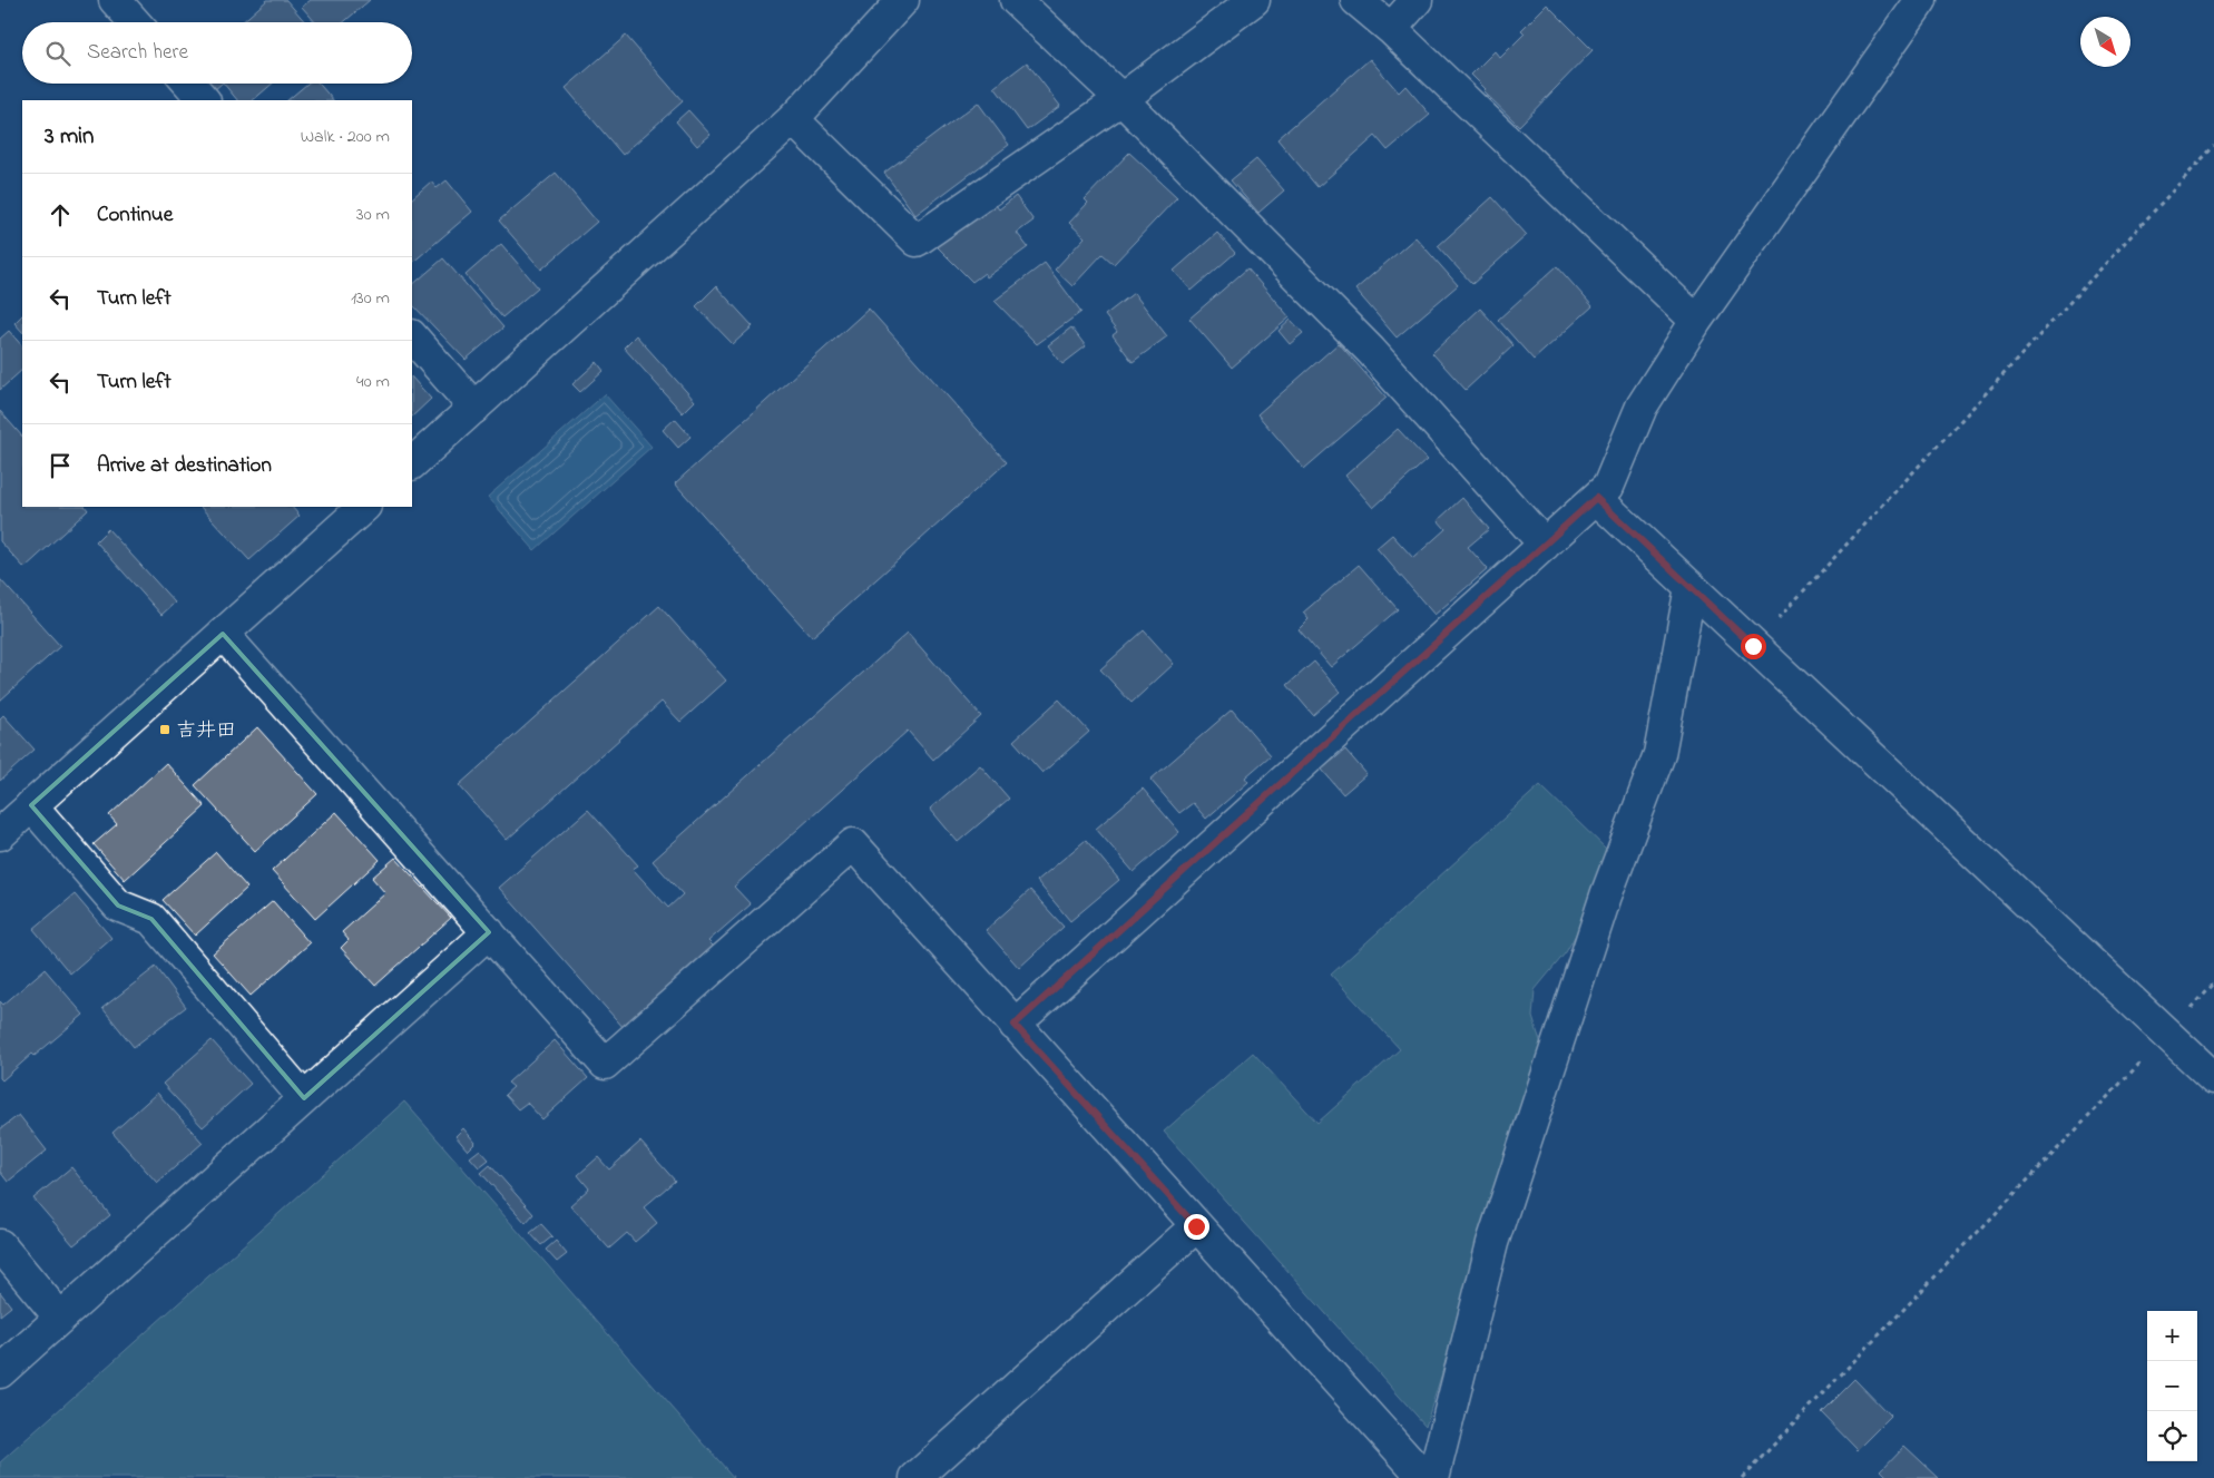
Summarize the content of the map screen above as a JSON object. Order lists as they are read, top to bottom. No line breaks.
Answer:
{"places":{"transit":["吉井田"]},"north":"bottom right","page":{"search":"Search here","heading":["3 min","Walk · 200 m"],"list":[["Continue","30 m"],["Turn left","130 m"],["Turn left","40 m"],"Arrive at destination"],"map_buttons":["+","−"]}}
